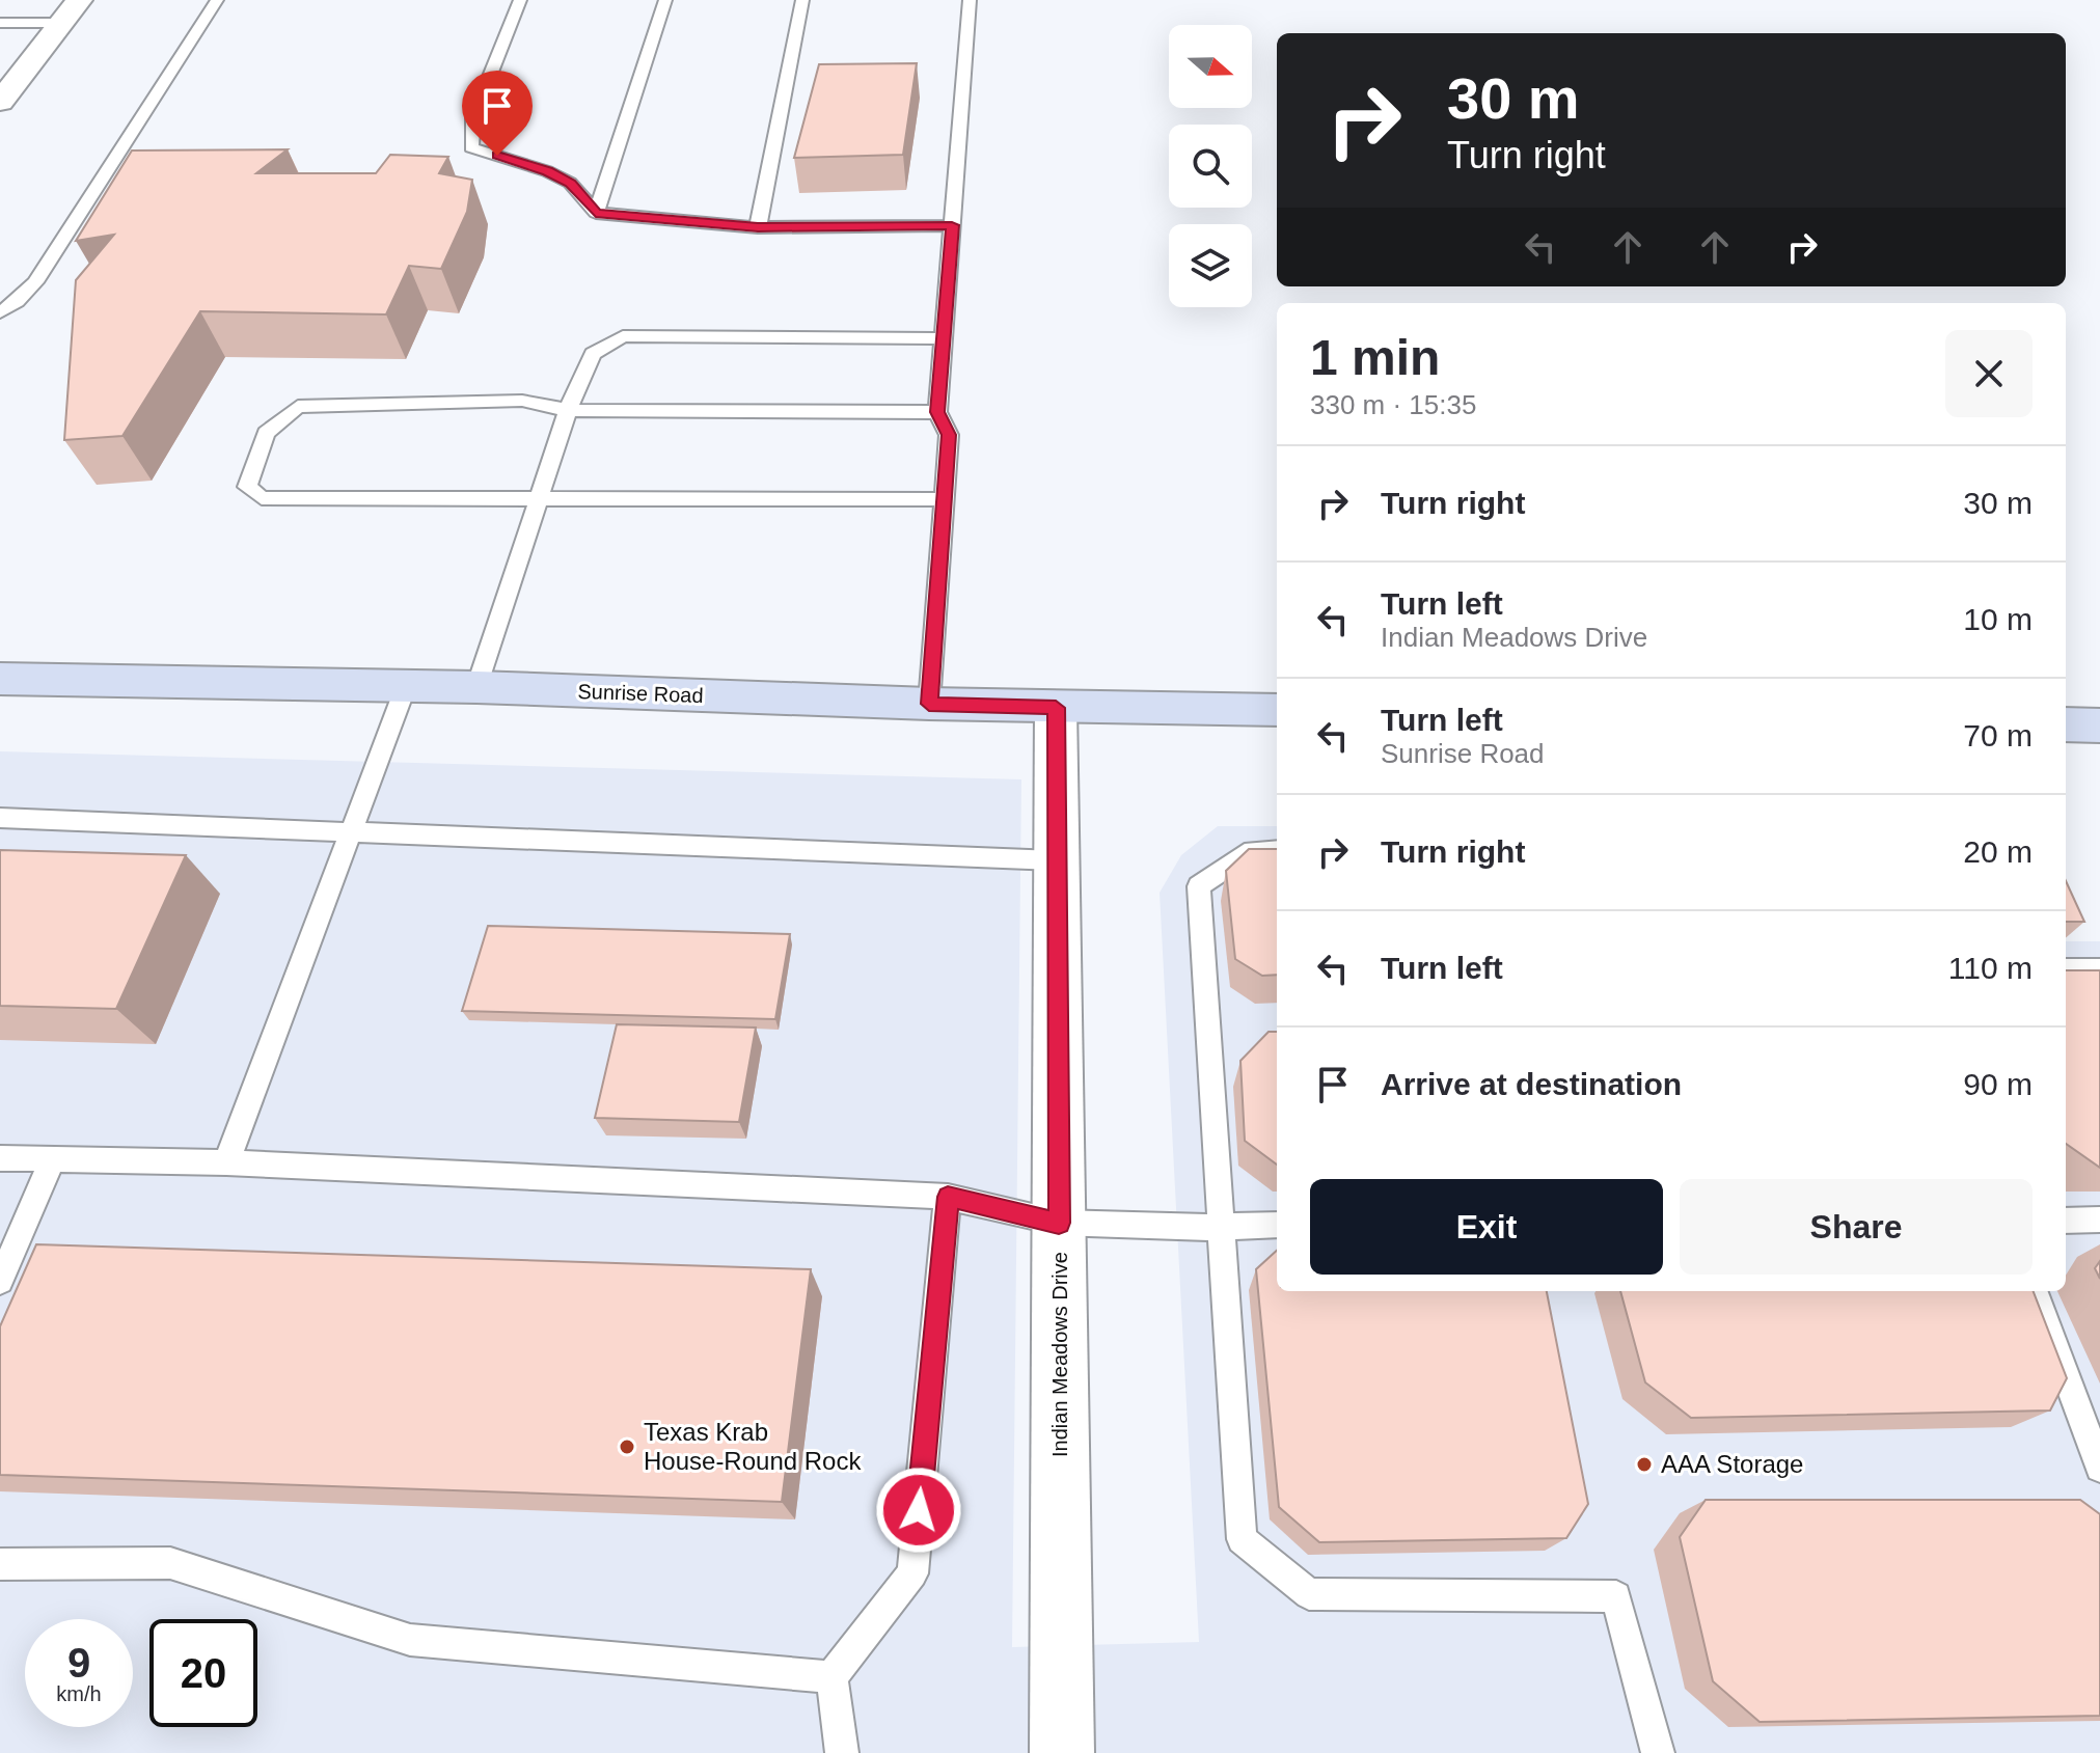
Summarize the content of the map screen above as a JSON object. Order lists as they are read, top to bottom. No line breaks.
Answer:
{"streets":{"main road":["Sunrise Road"],"street":["Indian Meadows Drive"]},"crossings":[["Sunrise Road","Indian Meadows Drive"]],"places":["Texas Krab House-Round Rock","AAA Storage"],"north":"right","page":{"turn":["30 m","Turn right"],"heading":["1 min","330 m · 15:35"],"list":[{"name":"Turn right","value":"30 m"},{"name":"Turn left","note":"Indian Meadows Drive","value":"10 m"},{"name":"Turn left","note":"Sunrise Road","value":"70 m"},{"name":"Turn right","value":"20 m"},{"name":"Turn left","value":"110 m"},{"name":"Arrive at destination","value":"90 m"}],"buttons":["Exit","Share"],"speed":"9 km/h","limit":"20"}}
